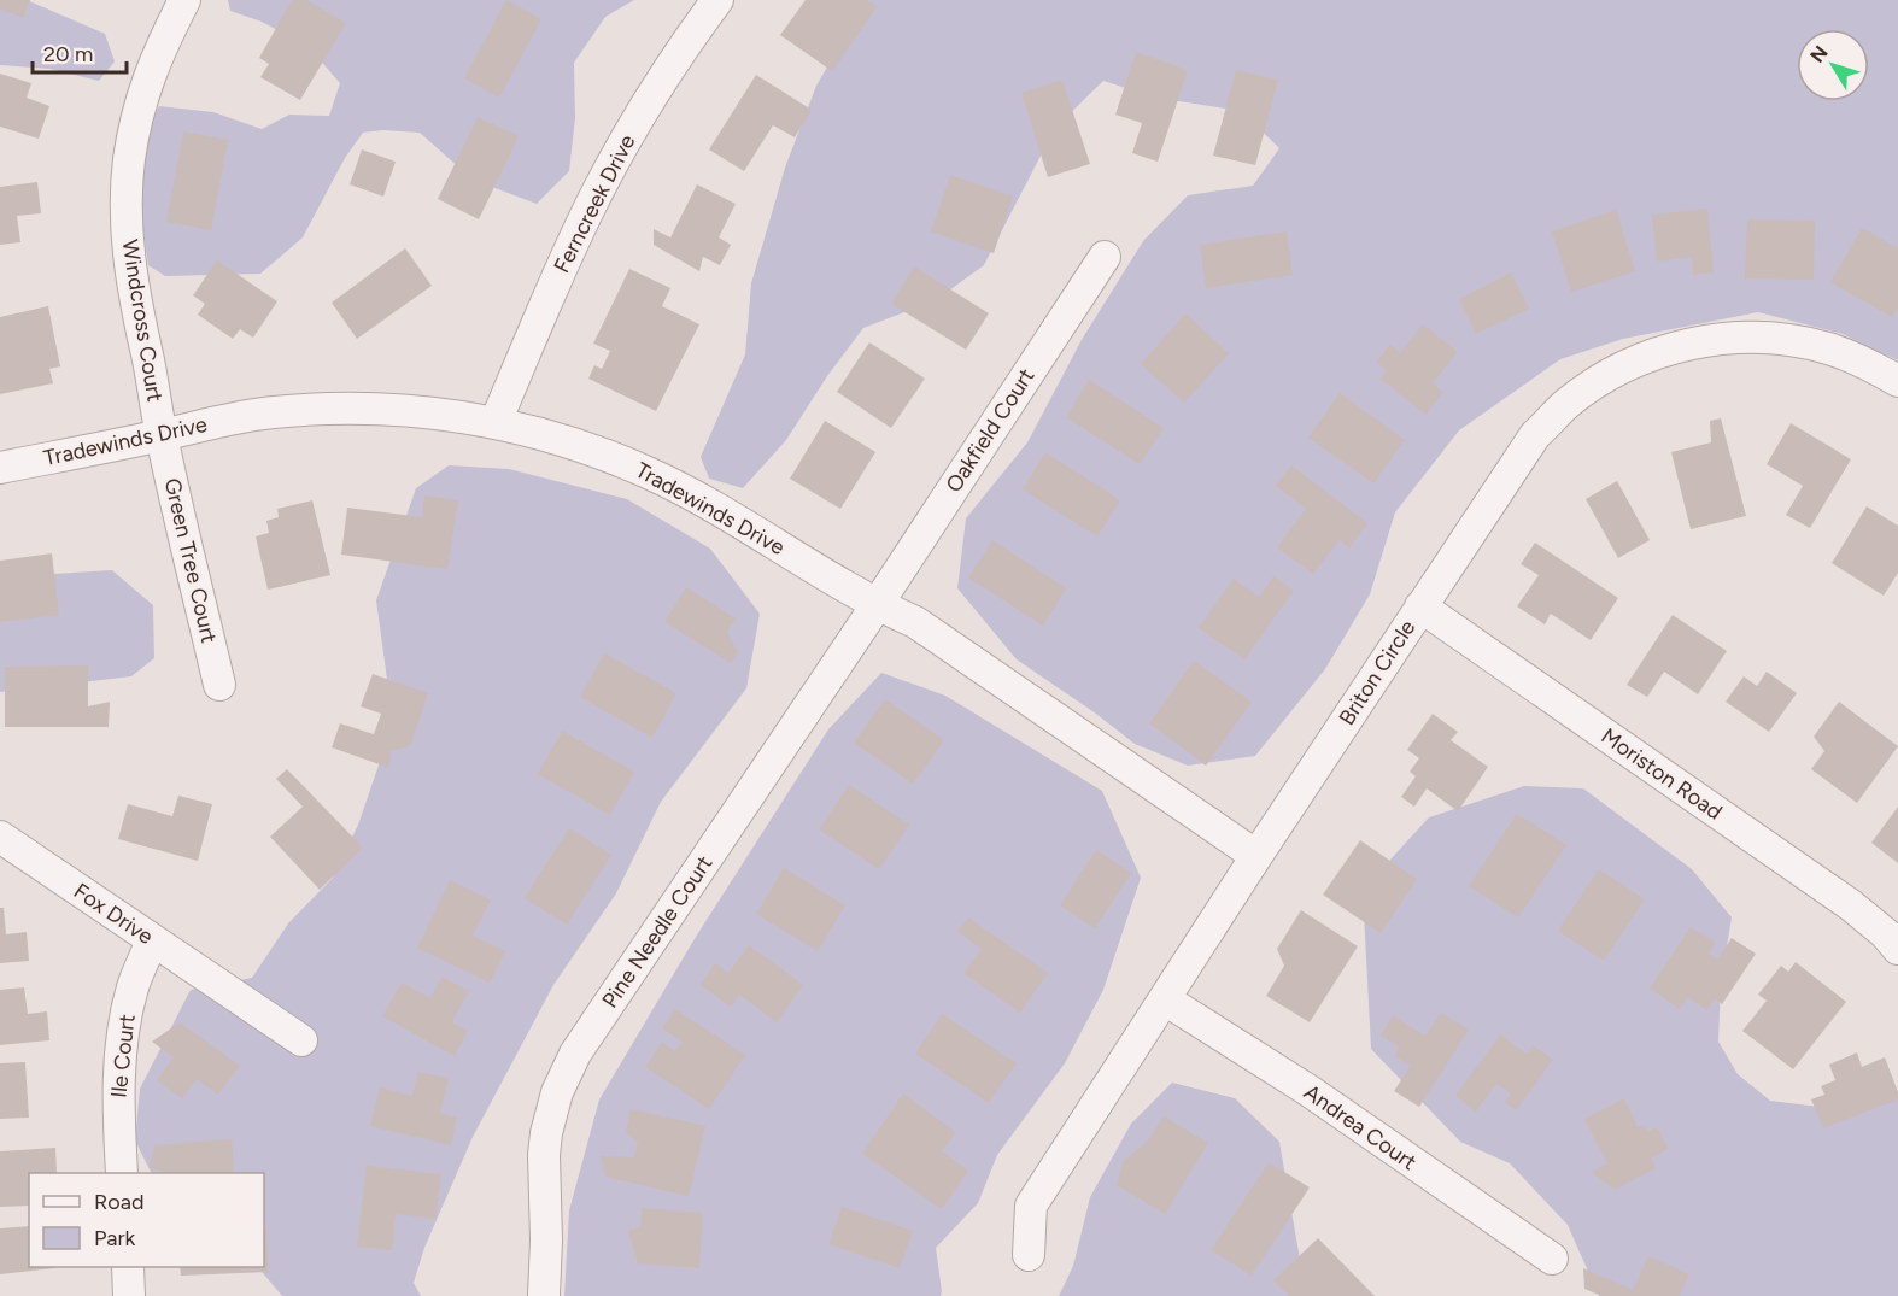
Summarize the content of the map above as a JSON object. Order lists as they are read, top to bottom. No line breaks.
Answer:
{"streets":{"street":["Ferncreek Drive","Windcross Court","Oakfield Court","Tradewinds Drive","Green Tree Court","Briton Circle","Moriston Road","Fox Drive","Pine Needle Court","Ile Court","Andrea Court"]},"crossings":[["Ferncreek Drive","Tradewinds Drive"],["Windcross Court","Tradewinds Drive"],["Windcross Court","Green Tree Court"],["Oakfield Court","Tradewinds Drive"],["Oakfield Court","Pine Needle Court"],["Tradewinds Drive","Green Tree Court"],["Tradewinds Drive","Briton Circle"],["Tradewinds Drive","Pine Needle Court"],["Briton Circle","Moriston Road"],["Briton Circle","Andrea Court"],["Fox Drive","Ile Court"]],"legend":["Road","Park"],"scale_bar":"20 m","north":"top left"}
